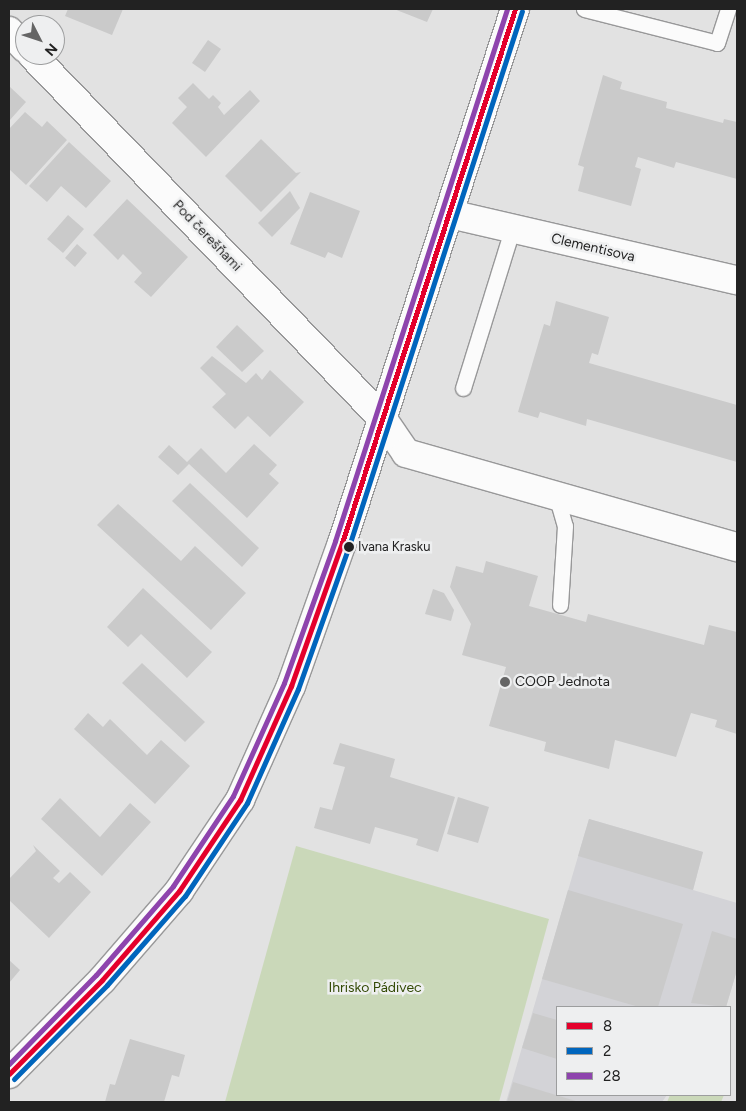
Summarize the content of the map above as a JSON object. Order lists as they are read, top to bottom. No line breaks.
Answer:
{"streets":{"street":["Pod čerešňami","Clementisova"]},"parks":["Ihrisko Pádivec"],"places":["Ivana Krasku","COOP Jednota"],"lines":["transit line 8","transit line 28","transit line 2"],"legend":["8","2","28"],"north":"bottom right"}
